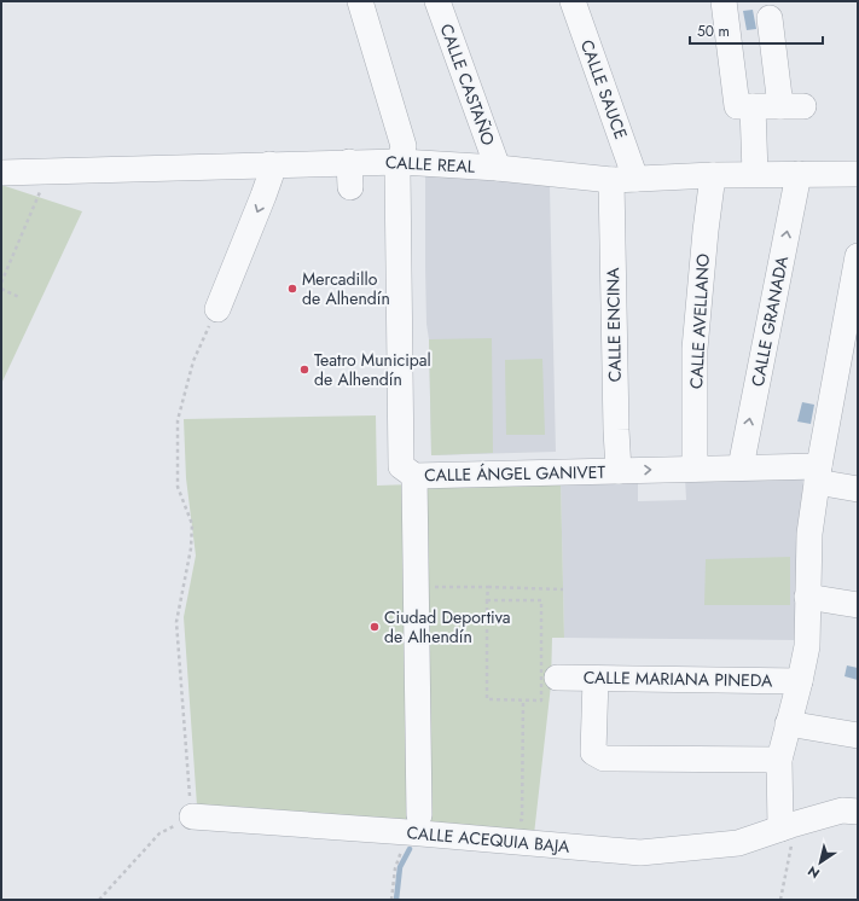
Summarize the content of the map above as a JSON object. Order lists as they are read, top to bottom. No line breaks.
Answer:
{"streets":{"street":["CALLE CASTAÑO","CALLE SAUCE","CALLE REAL","CALLE AVELLANO","CALLE GRANADA","CALLE ENCINA","CALLE ÁNGEL GANIVET","CALLE MARIANA PINEDA","CALLE ACEQUIA BAJA"]},"crossings":[["CALLE CASTAÑO","CALLE REAL"],["CALLE SAUCE","CALLE REAL"],["CALLE SAUCE","CALLE ENCINA"],["CALLE REAL","CALLE AVELLANO"],["CALLE REAL","CALLE GRANADA"],["CALLE REAL","CALLE ENCINA"],["CALLE REAL","CALLE ÁNGEL GANIVET"],["CALLE AVELLANO","CALLE ÁNGEL GANIVET"],["CALLE GRANADA","CALLE ÁNGEL GANIVET"],["CALLE ENCINA","CALLE ÁNGEL GANIVET"]],"places":["Mercadillo de Alhendín","Teatro Municipal de Alhendín","Ciudad Deportiva de Alhendín"],"scale_bar":"50 m","north":"bottom left"}
